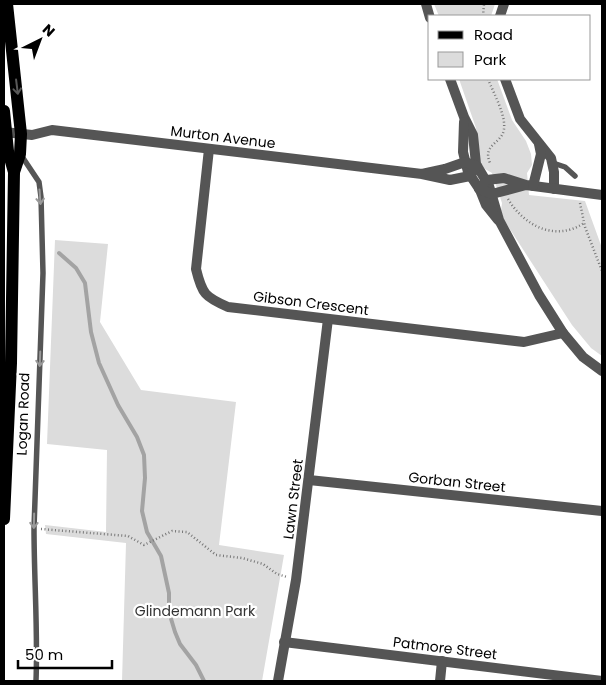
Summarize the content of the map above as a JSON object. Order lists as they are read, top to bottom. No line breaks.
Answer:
{"streets":{"main road":["Logan Road"],"street":["Murton Avenue","Gibson Crescent","Gorban Street","Lawn Street","Patmore Street"]},"crossings":[["Murton Avenue","Gibson Crescent"],["Murton Avenue","Logan Road"],["Gibson Crescent","Lawn Street"],["Gorban Street","Lawn Street"],["Lawn Street","Patmore Street"]],"parks":["Glindemann Park"],"legend":["Road","Park"],"scale_bar":"50 m","north":"top right"}
